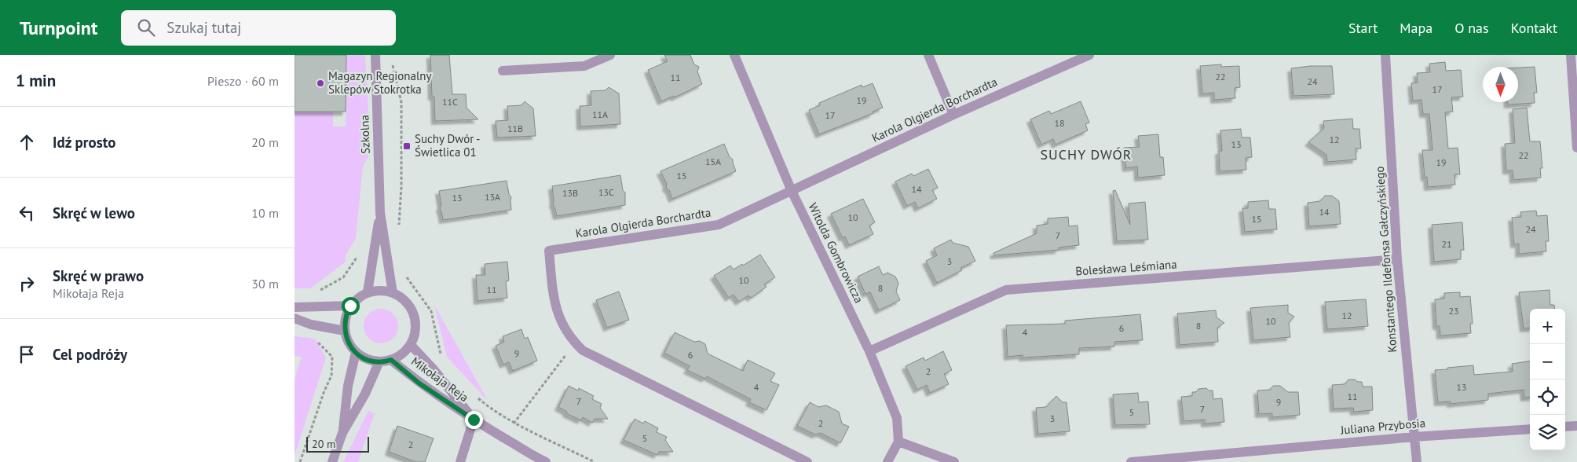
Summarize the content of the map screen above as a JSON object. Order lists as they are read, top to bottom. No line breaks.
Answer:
{"streets":{"street":["Karola Olgierda Borchardta","Szkolna","Witolda Gombrowicza","Konstantego Ildefonsa Gałczyńskiego","Bolesława Leśmiana","Mikołaja Reja","Juliana Przybosia"]},"crossings":[["Karola Olgierda Borchardta","Witolda Gombrowicza"],["Szkolna","Mikołaja Reja"],["Witolda Gombrowicza","Bolesława Leśmiana"],["Konstantego Ildefonsa Gałczyńskiego","Bolesława Leśmiana"],["Konstantego Ildefonsa Gałczyńskiego","Juliana Przybosia"]],"districts":["SUCHY DWÓR"],"places":{"other":["Magazyn Regionalny Sklepów Stokrotka"],"transit":["Suchy Dwór - Świetlica 01"]},"house_numbers":["22","11","24","17","19","11C","11A","17","18","11B","12","13","22","15A","19","15","14","13C","13B","13A","13","14","10","15","24","7","21","3","10","8","11","23","12","10","8","6","4","9","6","2","4","13","11","7","9","7","5","3","2","5","2"],"scale_bar":"20 m","north":"bottom","page":{"header":"Turnpoint","search":"Szukaj tutaj","nav":["Start","Mapa","O nas","Kontakt"],"heading":["1 min","Pieszo · 60 m"],"list":[["Idź prosto","20 m"],["Skręć w lewo","10 m"],["Skręć w prawo","Mikołaja Reja","30 m"],"Cel podróży"],"map_buttons":["+","−"],"scale":"20 m"}}
